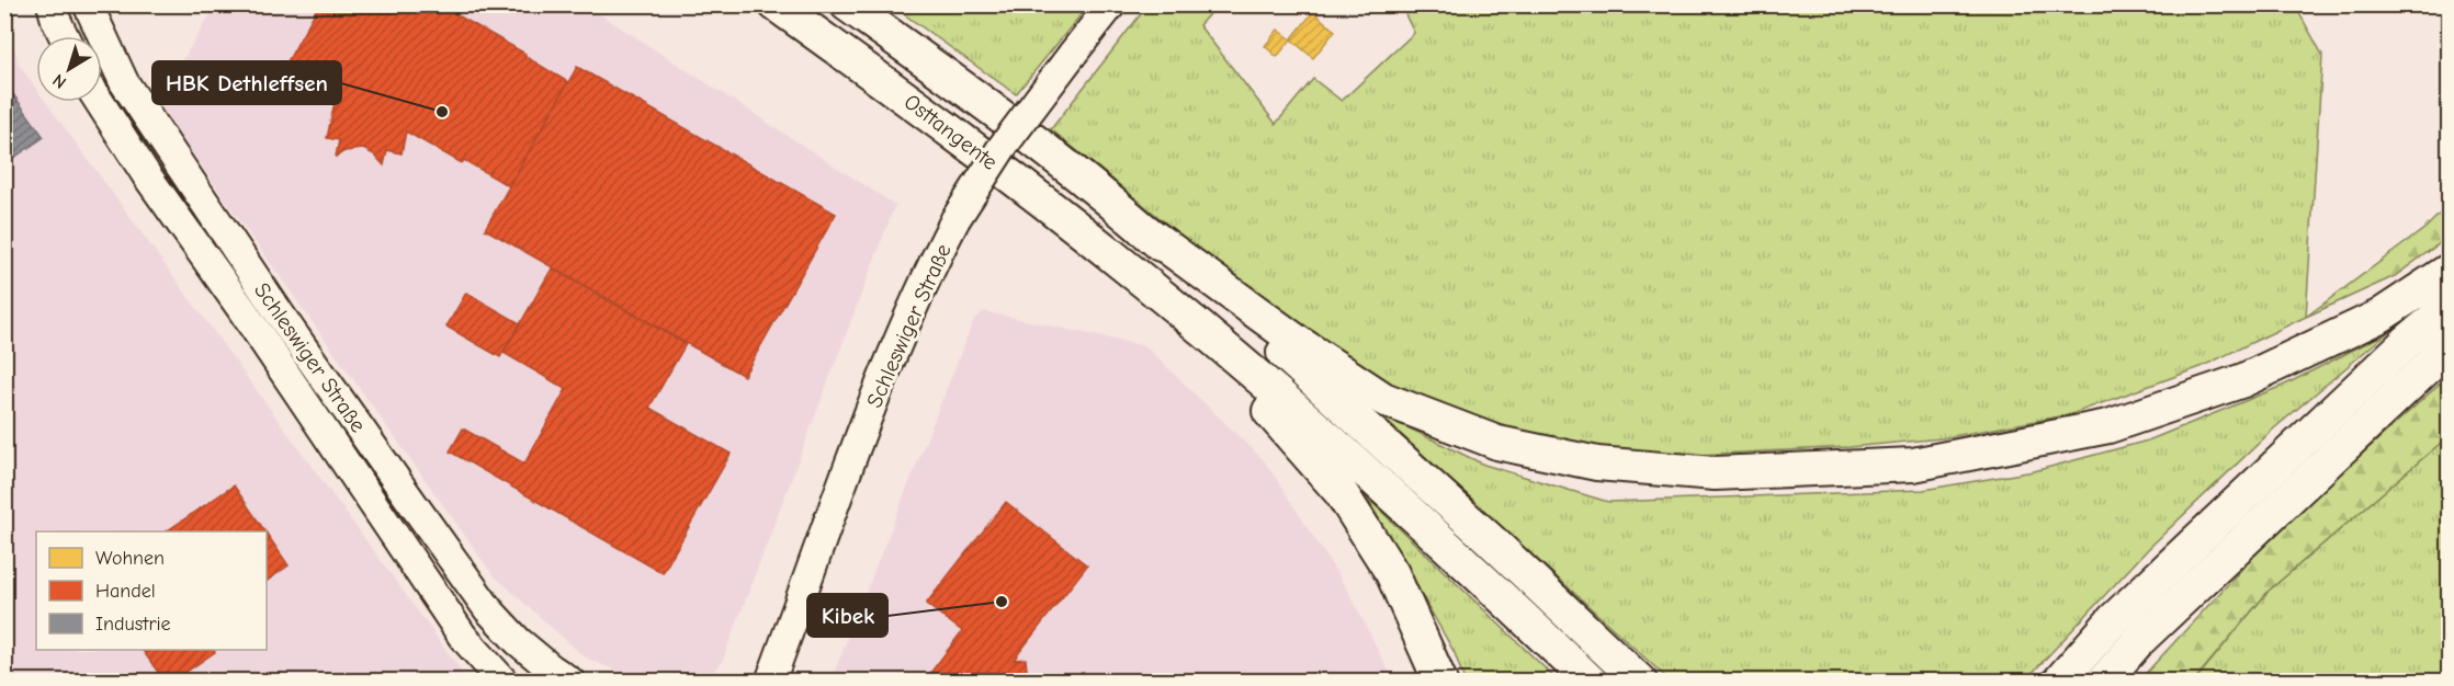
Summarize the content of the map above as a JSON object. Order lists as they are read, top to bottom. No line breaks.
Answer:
{"streets":{"highway":["Osttangente"],"main road":["Schleswiger Straße"]},"places":["HBK Dethleffsen","Kibek"],"legend":["Wohnen","Handel","Industrie"],"north":"bottom left"}
